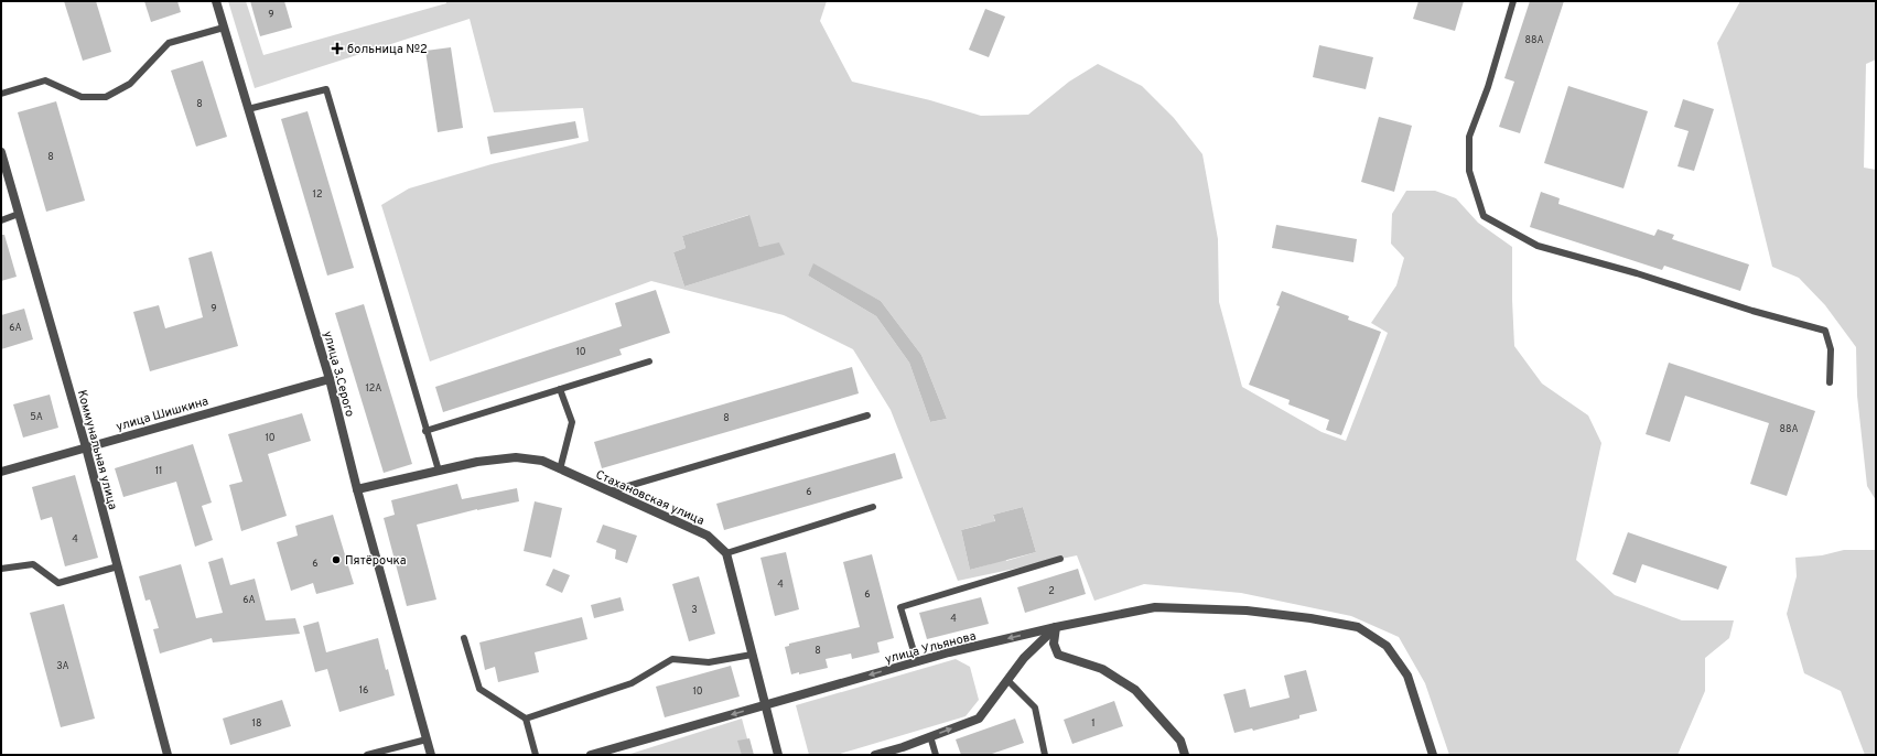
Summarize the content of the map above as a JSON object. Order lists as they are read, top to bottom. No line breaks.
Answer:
{"streets":{"street":["улица З.Серого","улица Шишкина","Коммунальная улица","Стахановская улица","улица Ульянова"]},"crossings":[["улица З.Серого","улица Шишкина"],["улица З.Серого","Стахановская улица"],["улица Шишкина","Коммунальная улица"]],"one_way":["улица Ульянова"],"places":{"health":["больница №2"],"other":["Пятёрочка"]},"house_numbers":["9","88А","8","8","12","9","6А","10","12А","5А","8","88А","10","11","6","4","6","4","2","6","6А","3","4","8","3А","16","10","18","1"]}
